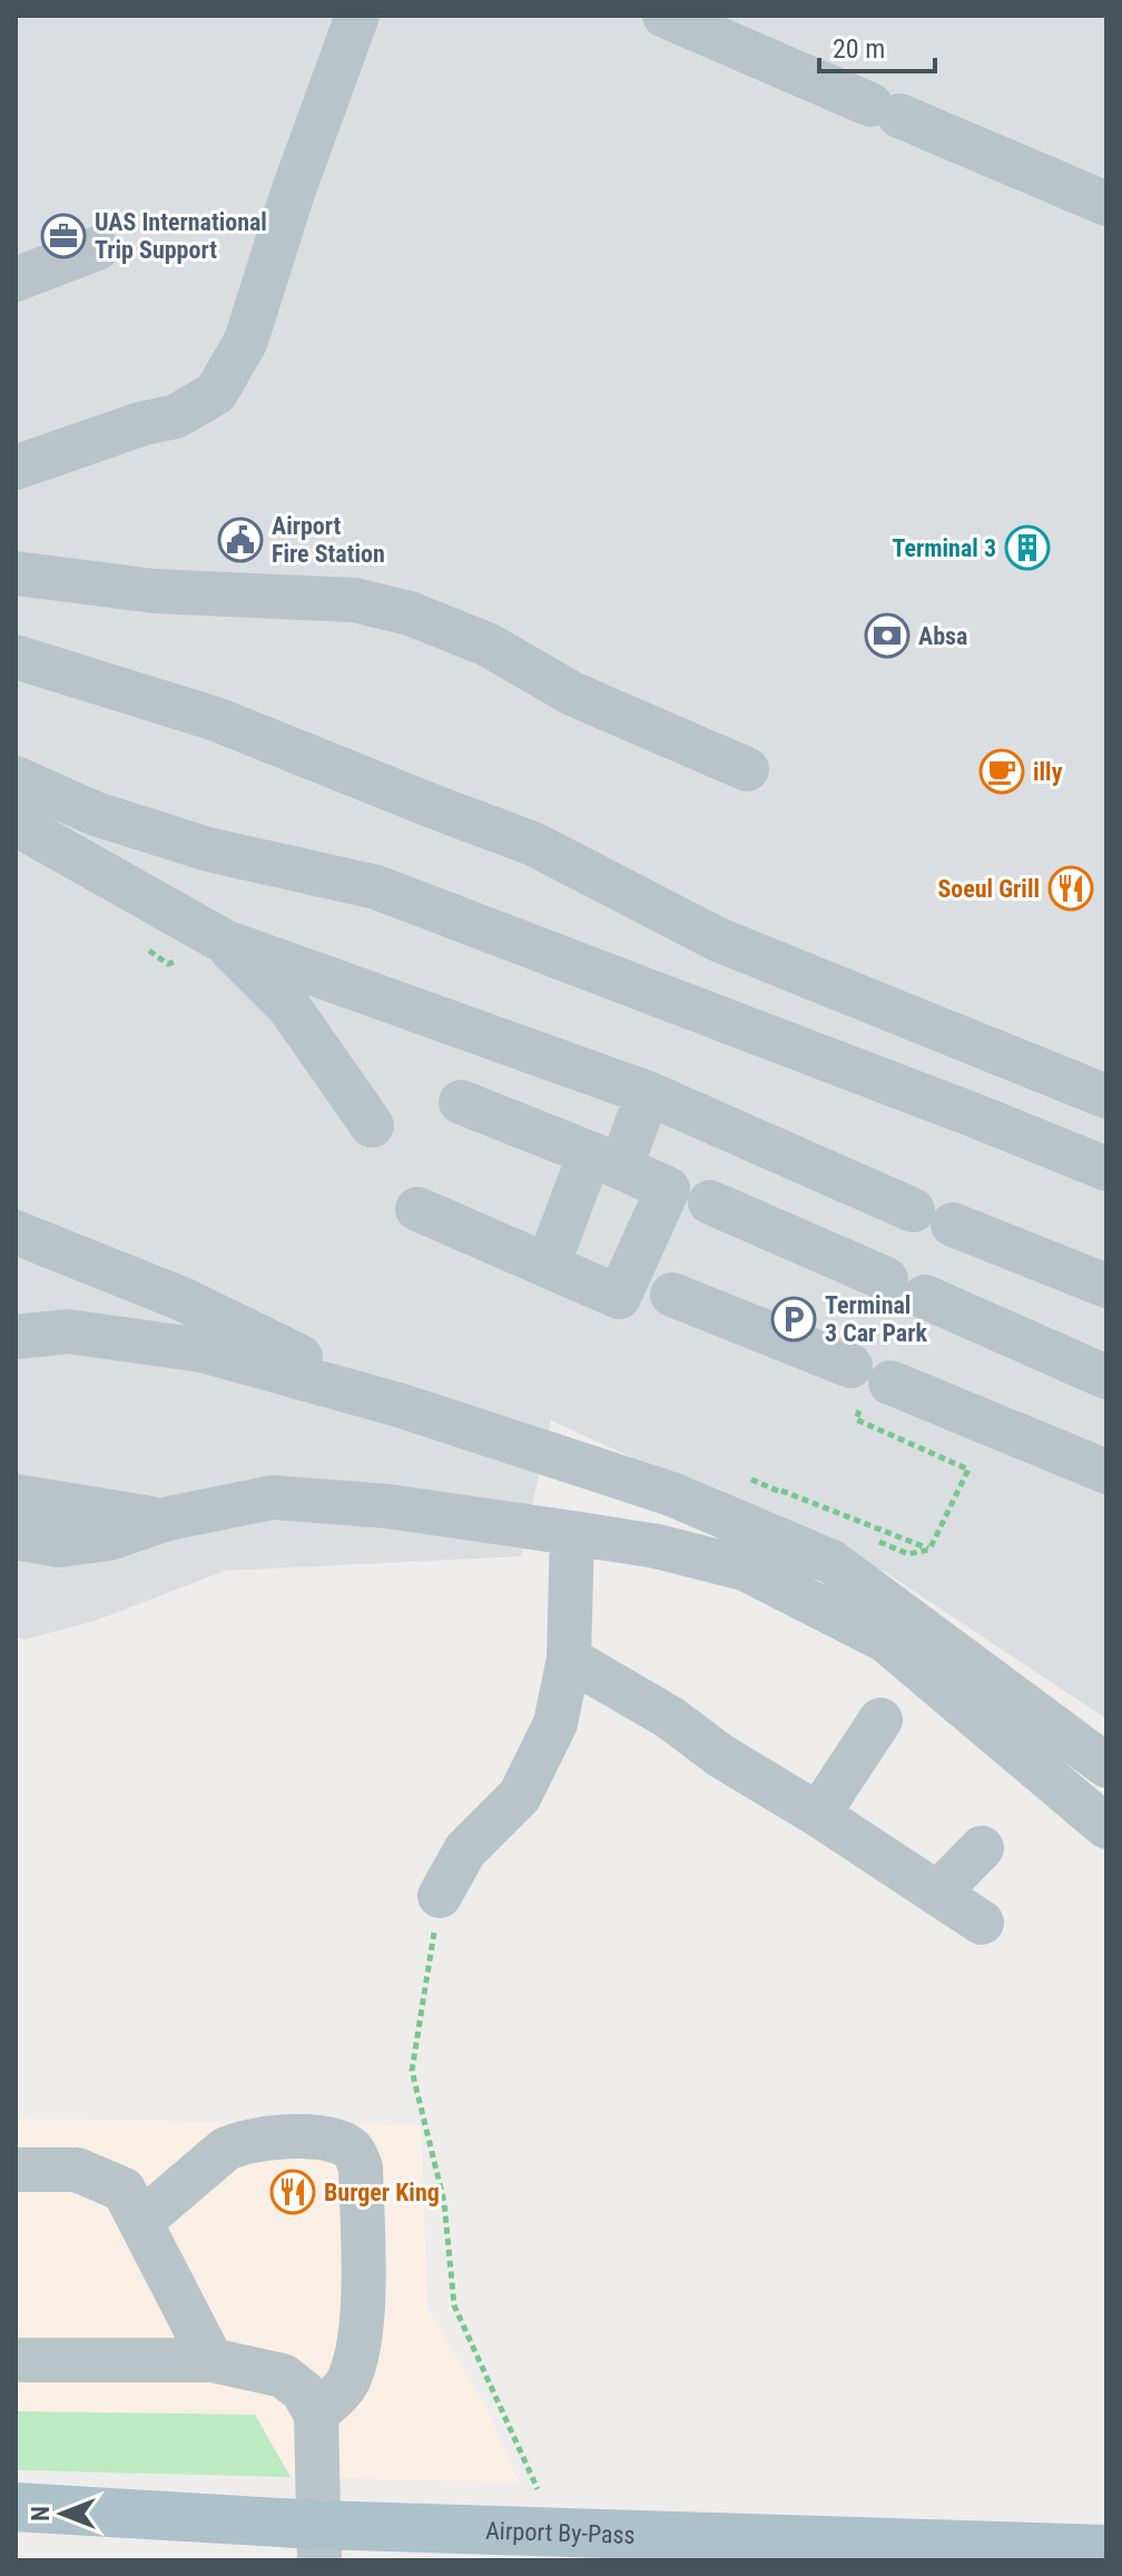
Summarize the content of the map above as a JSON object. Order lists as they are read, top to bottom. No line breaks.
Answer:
{"streets":{"main road":["Airport By-Pass"]},"places":{"office":["UAS International Trip Support"],"public building":["Airport Fire Station"],"building":["Terminal 3"],"bank":["Absa"],"cafe":["illy"],"restaurant":["Soeul Grill","Burger King"],"parking":["Terminal 3 Car Park"]},"scale_bar":"20 m","north":"left"}
